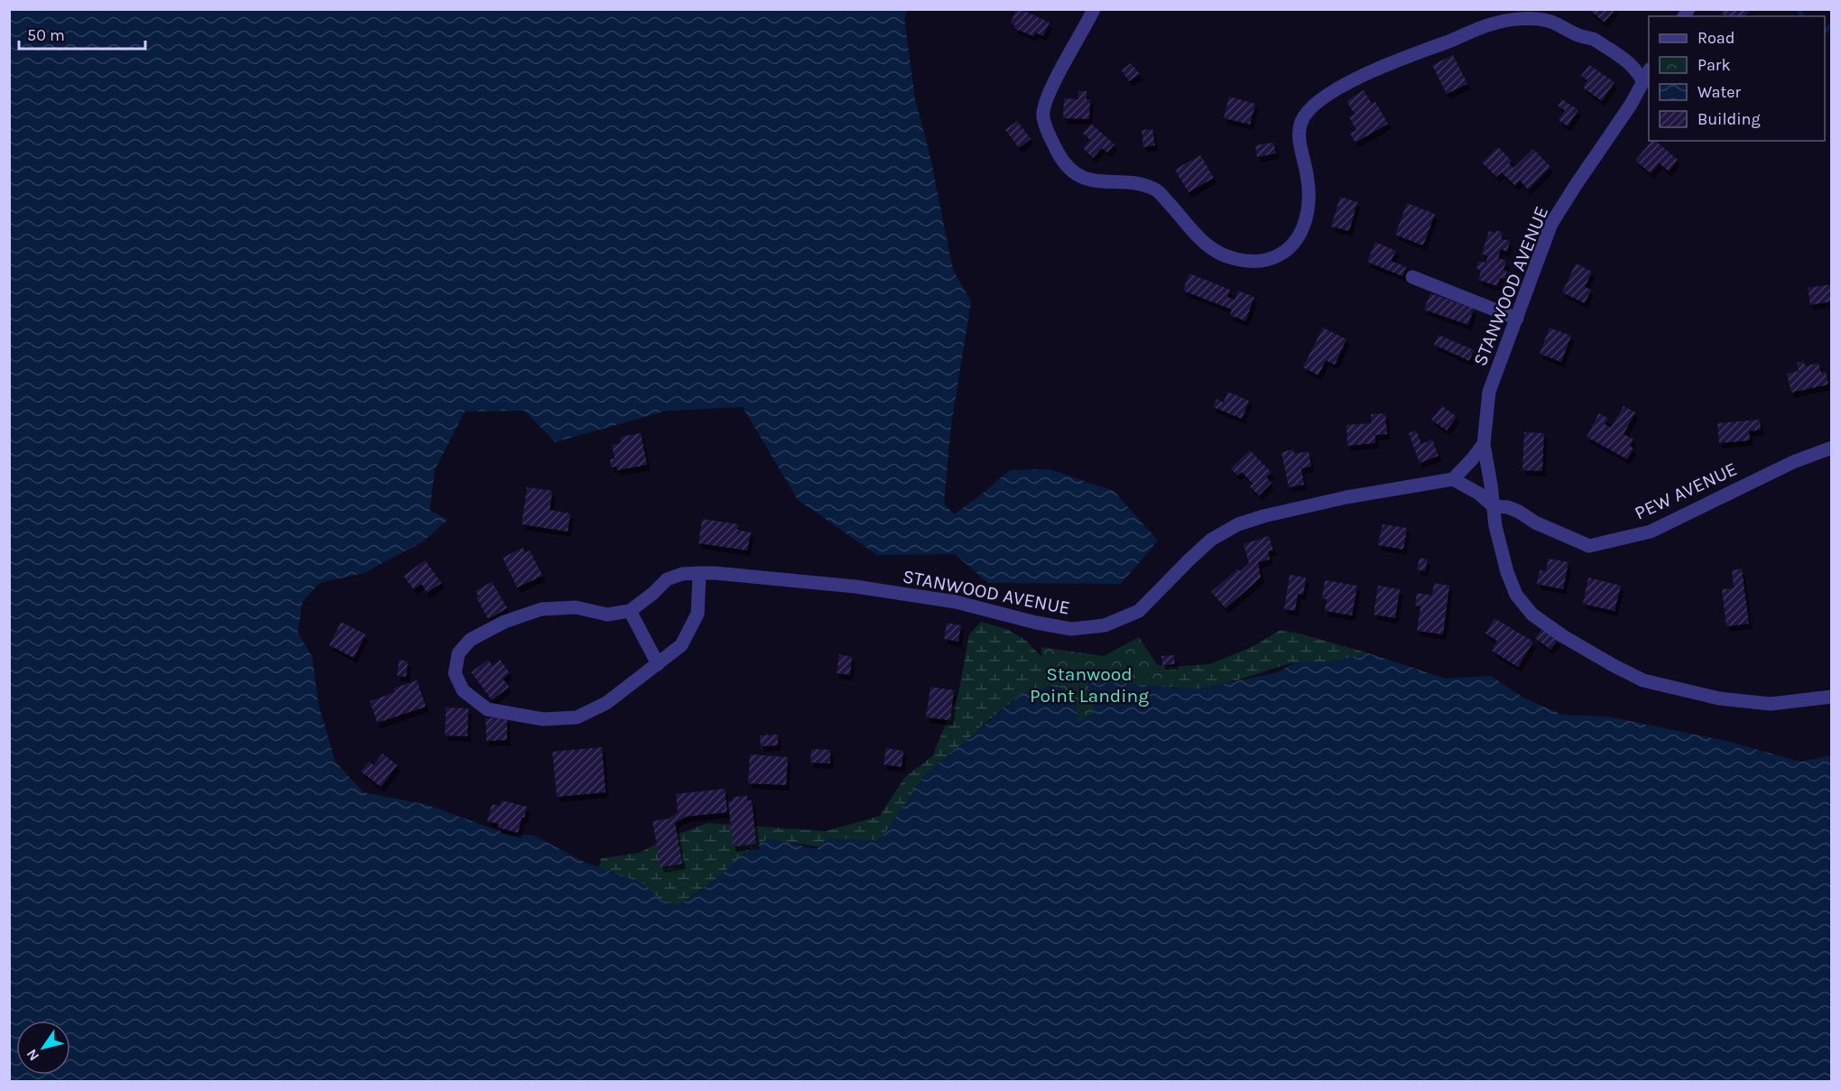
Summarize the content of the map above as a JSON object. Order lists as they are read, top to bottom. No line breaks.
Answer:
{"streets":{"street":["STANWOOD AVENUE","PEW AVENUE"]},"crossings":[["STANWOOD AVENUE","PEW AVENUE"]],"parks":["Stanwood Point Landing"],"legend":["Road","Park","Water","Building"],"scale_bar":"50 m","north":"bottom left"}
